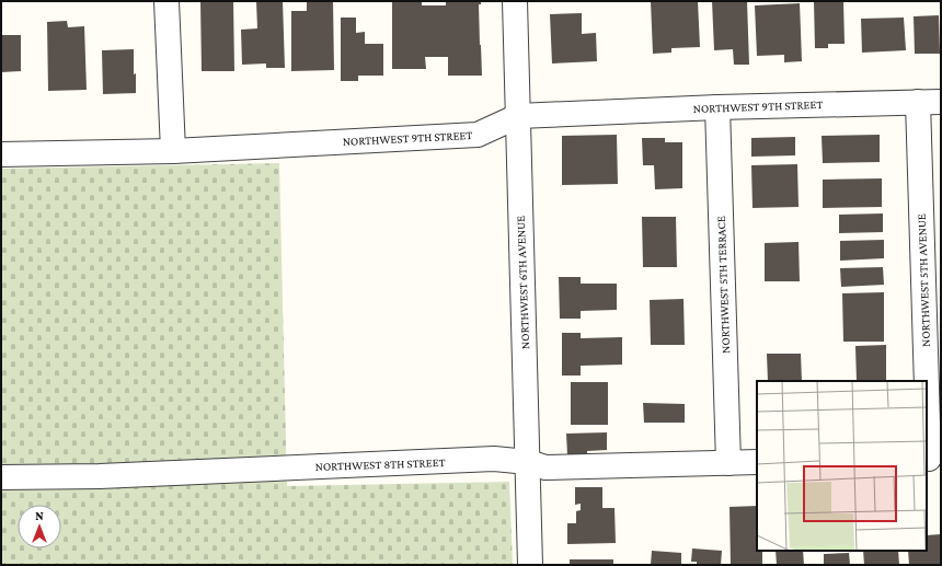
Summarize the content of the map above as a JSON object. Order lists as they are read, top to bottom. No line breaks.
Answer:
{"streets":{"street":["NORTHWEST 9TH STREET","NORTHWEST 5TH AVENUE","NORTHWEST 6TH AVENUE","NORTHWEST 5TH TERRACE","NORTHWEST 8TH STREET"]},"crossings":[["NORTHWEST 9TH STREET","NORTHWEST 5TH AVENUE"],["NORTHWEST 9TH STREET","NORTHWEST 6TH AVENUE"],["NORTHWEST 9TH STREET","NORTHWEST 5TH TERRACE"],["NORTHWEST 6TH AVENUE","NORTHWEST 8TH STREET"],["NORTHWEST 5TH TERRACE","NORTHWEST 8TH STREET"]],"north":"top"}
